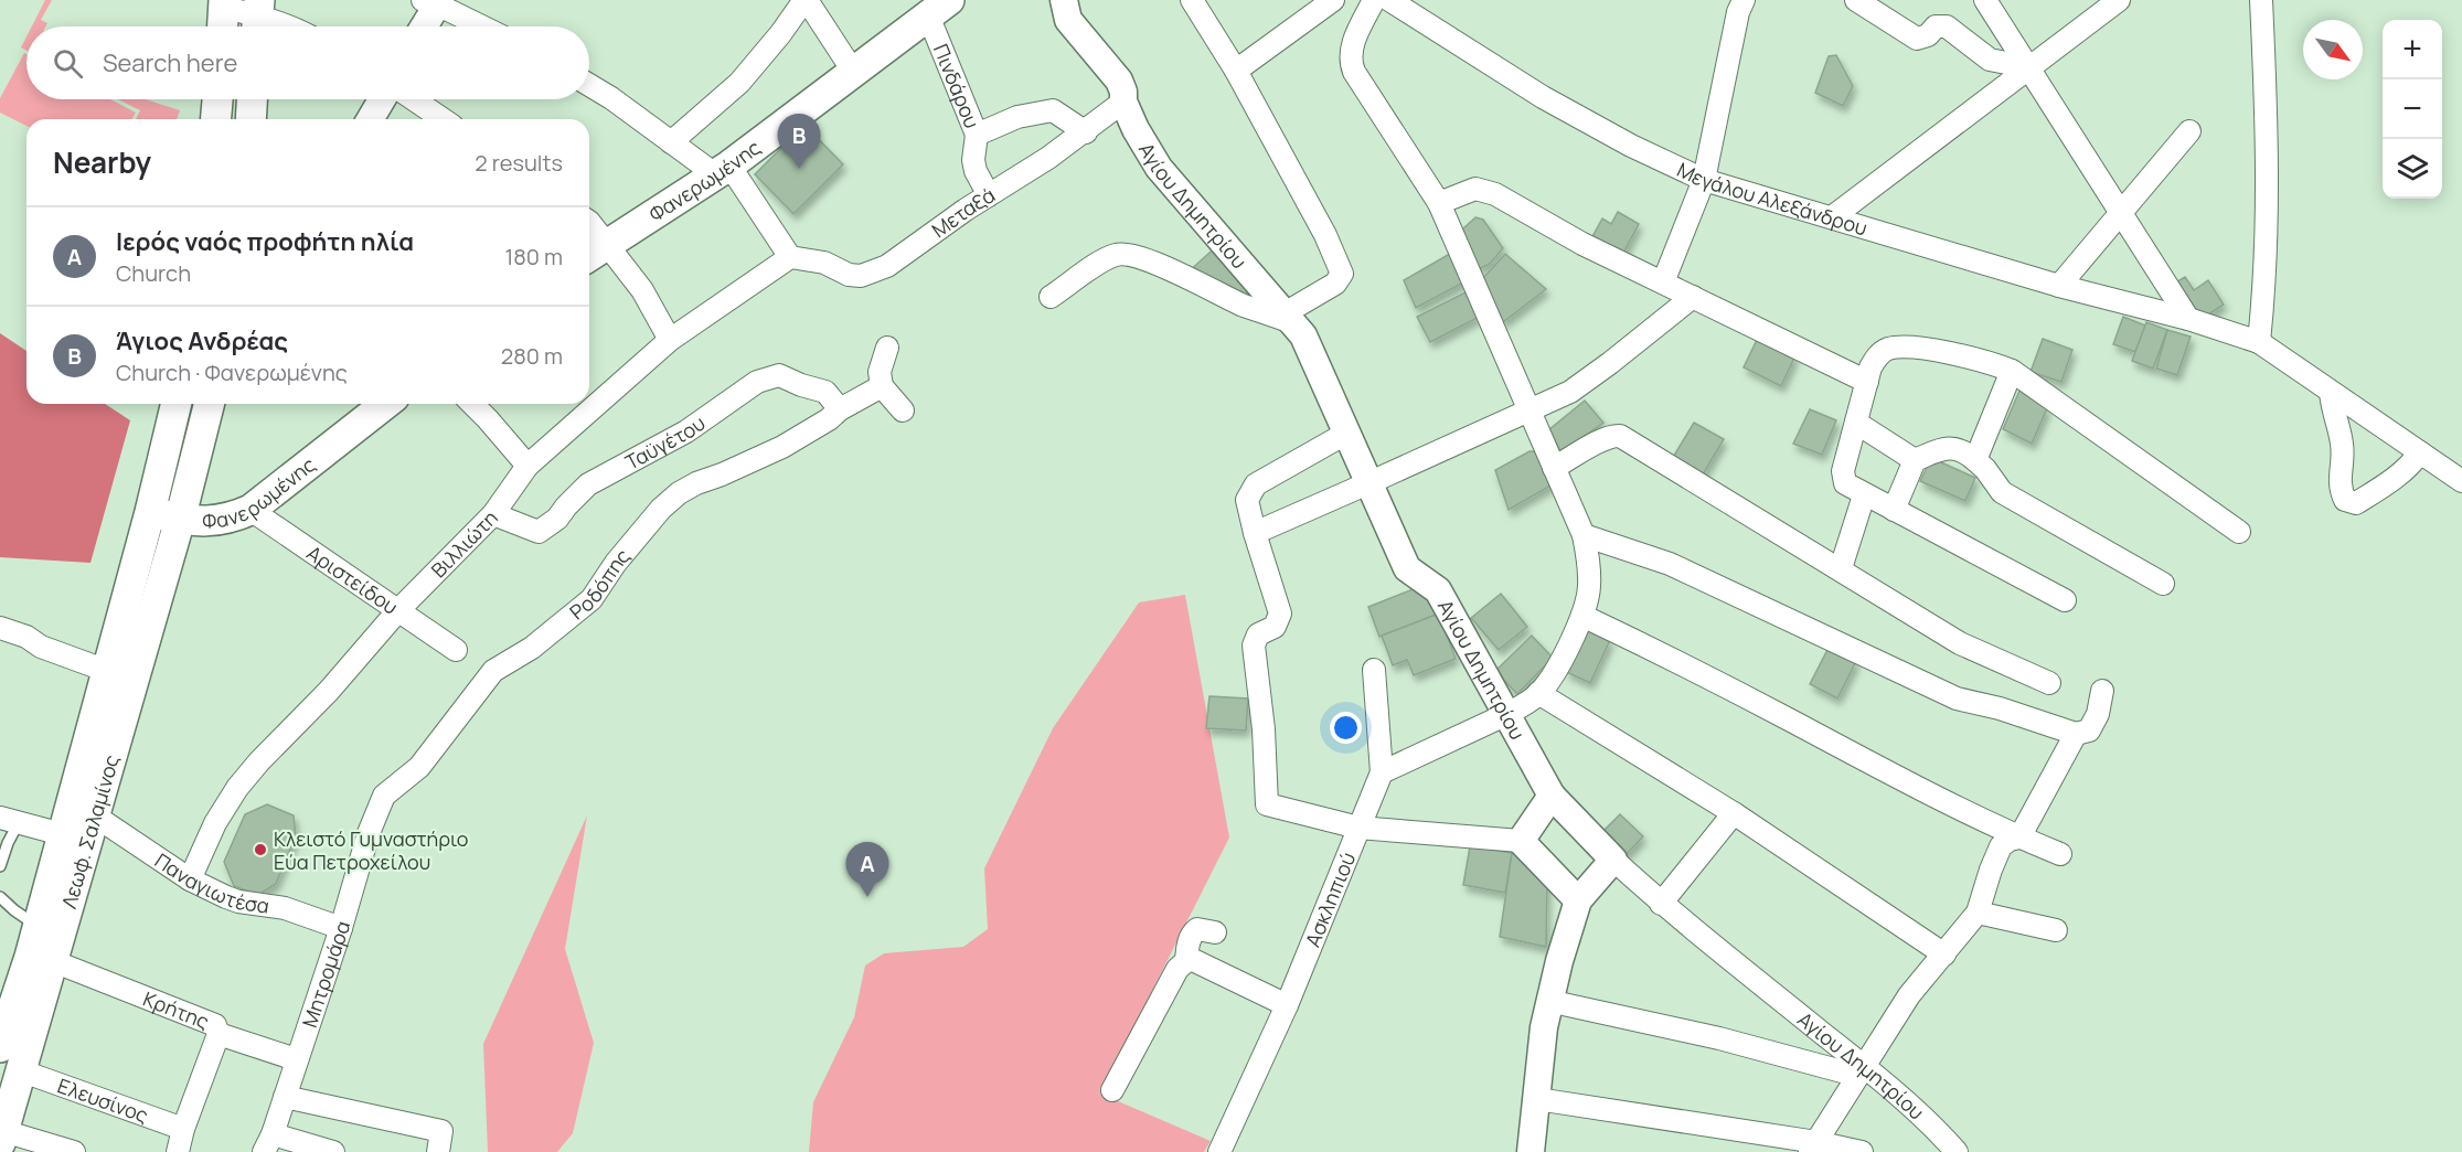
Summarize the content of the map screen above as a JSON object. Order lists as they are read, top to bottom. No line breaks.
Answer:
{"streets":{"main road":["Φανερωμένης","Λεωφ. Σαλαμίνος"],"street":["Πινδάρου","Μεγάλου Αλεξάνδρου","Αγίου Δημητρίου","Μεταξά","Ταϋγέτου","Βιλλιώτη","Αριστείδου","Ροδόπης","Παναγιωτέσα","Ασκληπιού","Μητρομάρα","Κρήτης","Ελευσίνος"]},"crossings":[["Πινδάρου","Φανερωμένης"],["Πινδάρου","Μεταξά"],["Φανερωμένης","Αριστείδου"],["Φανερωμένης","Λεωφ. Σαλαμίνος"],["Αγίου Δημητρίου","Μεταξά"],["Μεταξά","Βιλλιώτη"],["Ταϋγέτου","Βιλλιώτη"],["Ταϋγέτου","Ροδόπης"],["Βιλλιώτη","Αριστείδου"],["Βιλλιώτη","Παναγιωτέσα"],["Ροδόπης","Μητρομάρα"],["Λεωφ. Σαλαμίνος","Παναγιωτέσα"],["Λεωφ. Σαλαμίνος","Κρήτης"],["Λεωφ. Σαλαμίνος","Ελευσίνος"],["Παναγιωτέσα","Μητρομάρα"],["Μητρομάρα","Κρήτης"]],"places":["Κλειστό Γυμναστήριο Εύα Πετροχείλου"],"north":"bottom right","page":{"map_buttons":["+","−"],"search":"Search here","pins":["B","A"],"heading":["Nearby","2 results"],"list":[{"mark":"A","name":"Ιερός ναός προφήτη ηλία","note":"Church","value":"180 m"},{"mark":"B","name":"Άγιος Ανδρέας","note":"Church · Φανερωμένης","value":"280 m"}]}}
